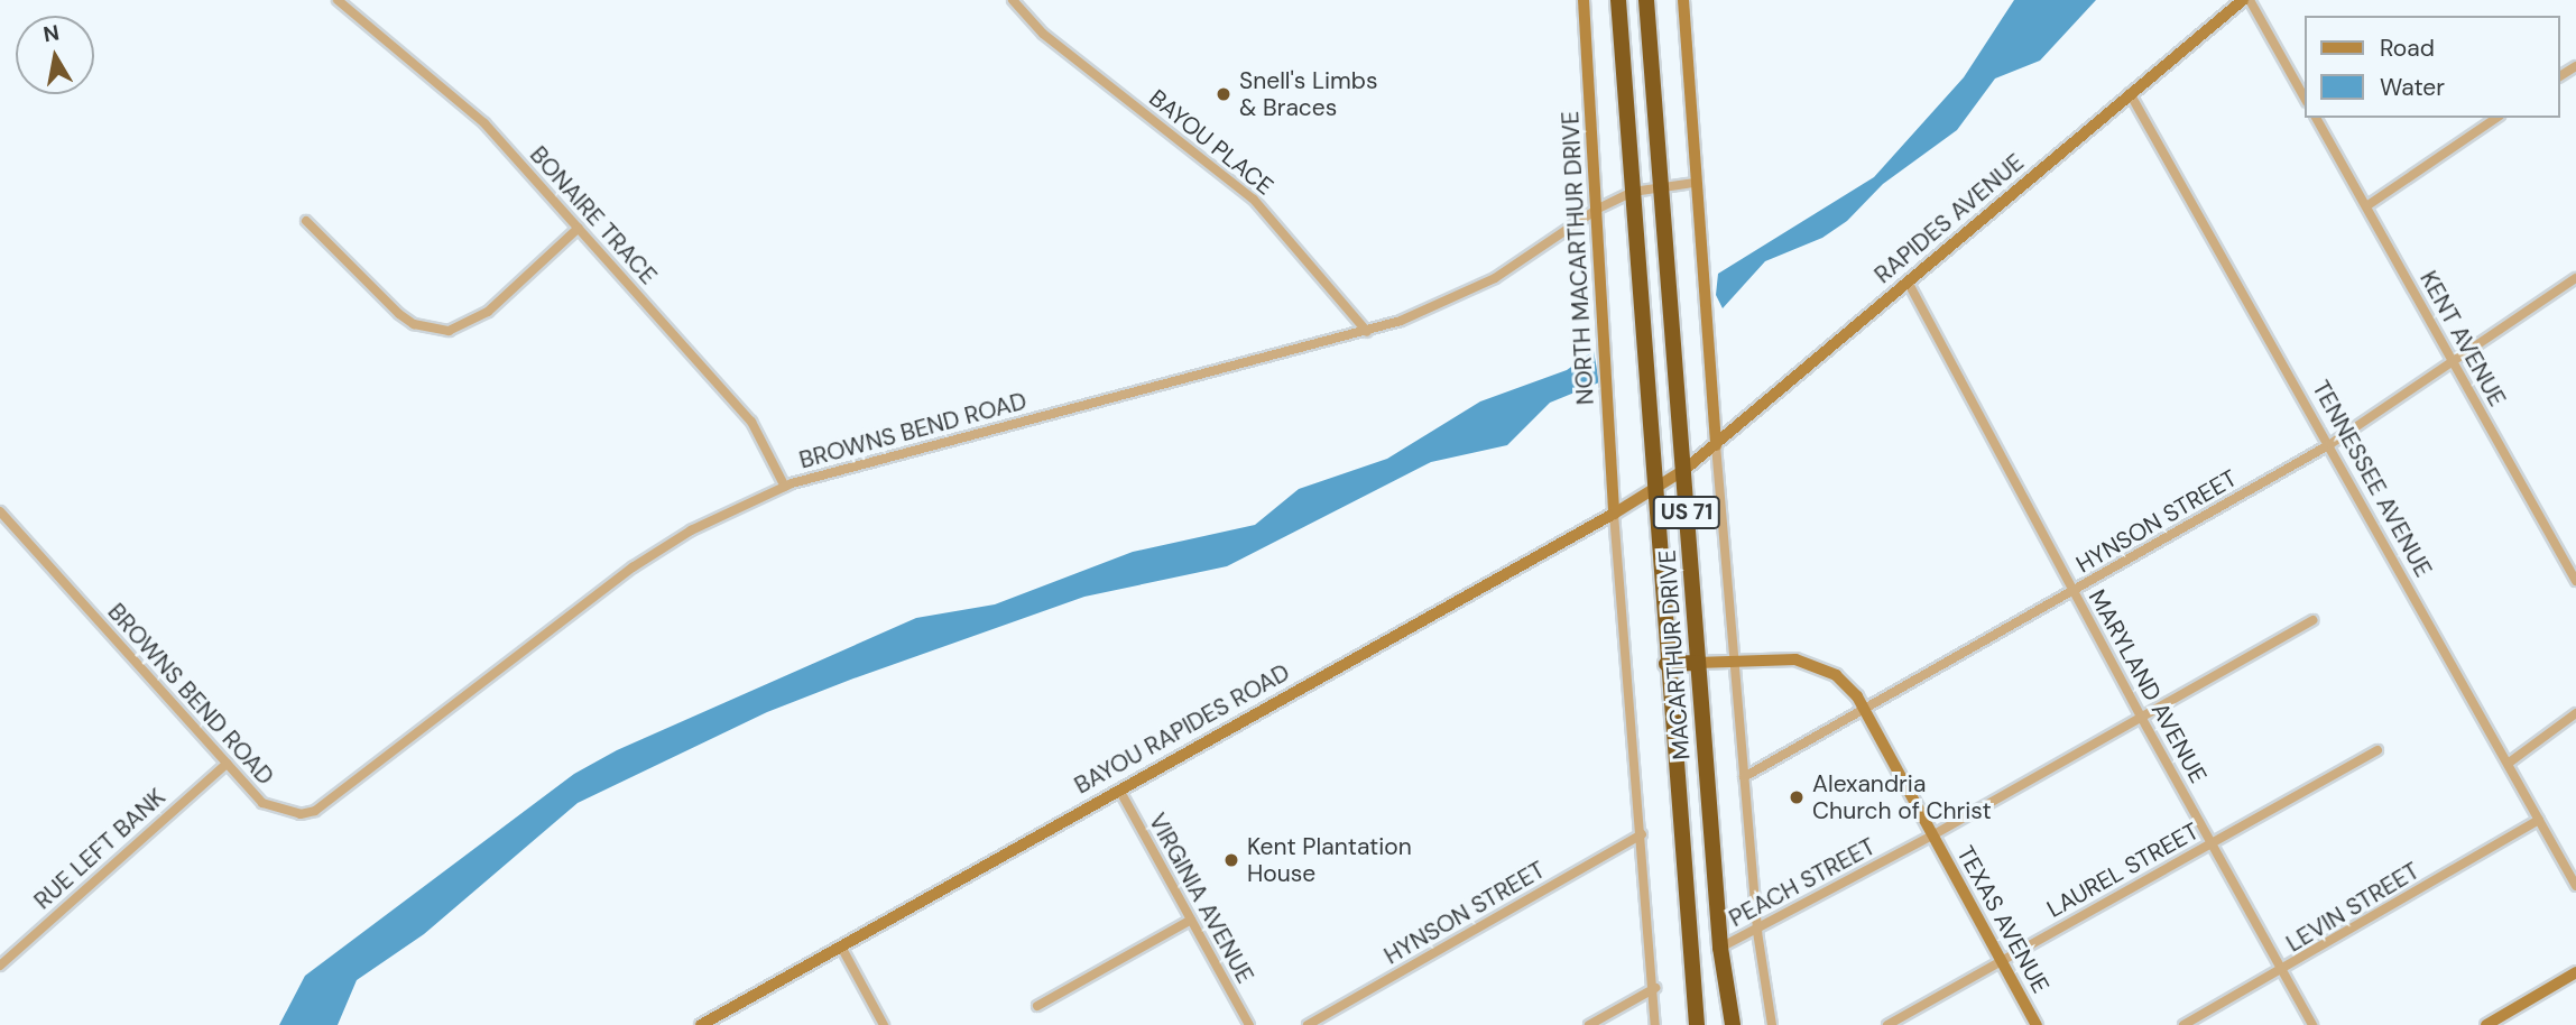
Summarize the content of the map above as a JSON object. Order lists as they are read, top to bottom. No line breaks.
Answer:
{"streets":{"highway":["US 71","MACARTHUR DRIVE"],"main road":["RAPIDES AVENUE","NORTH MACARTHUR DRIVE","BAYOU RAPIDES ROAD","TEXAS AVENUE"],"street":["BAYOU PLACE","BONAIRE TRACE","KENT AVENUE","BROWNS BEND ROAD","TENNESSEE AVENUE","HYNSON STREET","MARYLAND AVENUE","RUE LEFT BANK","LAUREL STREET","PEACH STREET","VIRGINIA AVENUE","LEVIN STREET"]},"crossings":[["BAYOU PLACE","BROWNS BEND ROAD"],["BONAIRE TRACE","BROWNS BEND ROAD"],["RAPIDES AVENUE","TENNESSEE AVENUE"],["RAPIDES AVENUE","MACARTHUR DRIVE"],["RAPIDES AVENUE","MARYLAND AVENUE"],["RAPIDES AVENUE","BAYOU RAPIDES ROAD"],["NORTH MACARTHUR DRIVE","BROWNS BEND ROAD"],["NORTH MACARTHUR DRIVE","MACARTHUR DRIVE"],["NORTH MACARTHUR DRIVE","BAYOU RAPIDES ROAD"],["KENT AVENUE","HYNSON STREET"],["BROWNS BEND ROAD","MACARTHUR DRIVE"],["BROWNS BEND ROAD","RUE LEFT BANK"],["TENNESSEE AVENUE","HYNSON STREET"],["TENNESSEE AVENUE","LEVIN STREET"],["HYNSON STREET","MACARTHUR DRIVE"],["HYNSON STREET","MARYLAND AVENUE"],["HYNSON STREET","TEXAS AVENUE"],["MACARTHUR DRIVE","BAYOU RAPIDES ROAD"],["MACARTHUR DRIVE","PEACH STREET"],["MACARTHUR DRIVE","TEXAS AVENUE"],["MARYLAND AVENUE","LAUREL STREET"],["MARYLAND AVENUE","PEACH STREET"],["MARYLAND AVENUE","LEVIN STREET"],["BAYOU RAPIDES ROAD","VIRGINIA AVENUE"],["LAUREL STREET","TEXAS AVENUE"],["PEACH STREET","TEXAS AVENUE"]],"places":["Snell's Limbs & Braces","Alexandria Church of Christ","Kent Plantation House"],"legend":["Road","Water"],"north":"top"}
